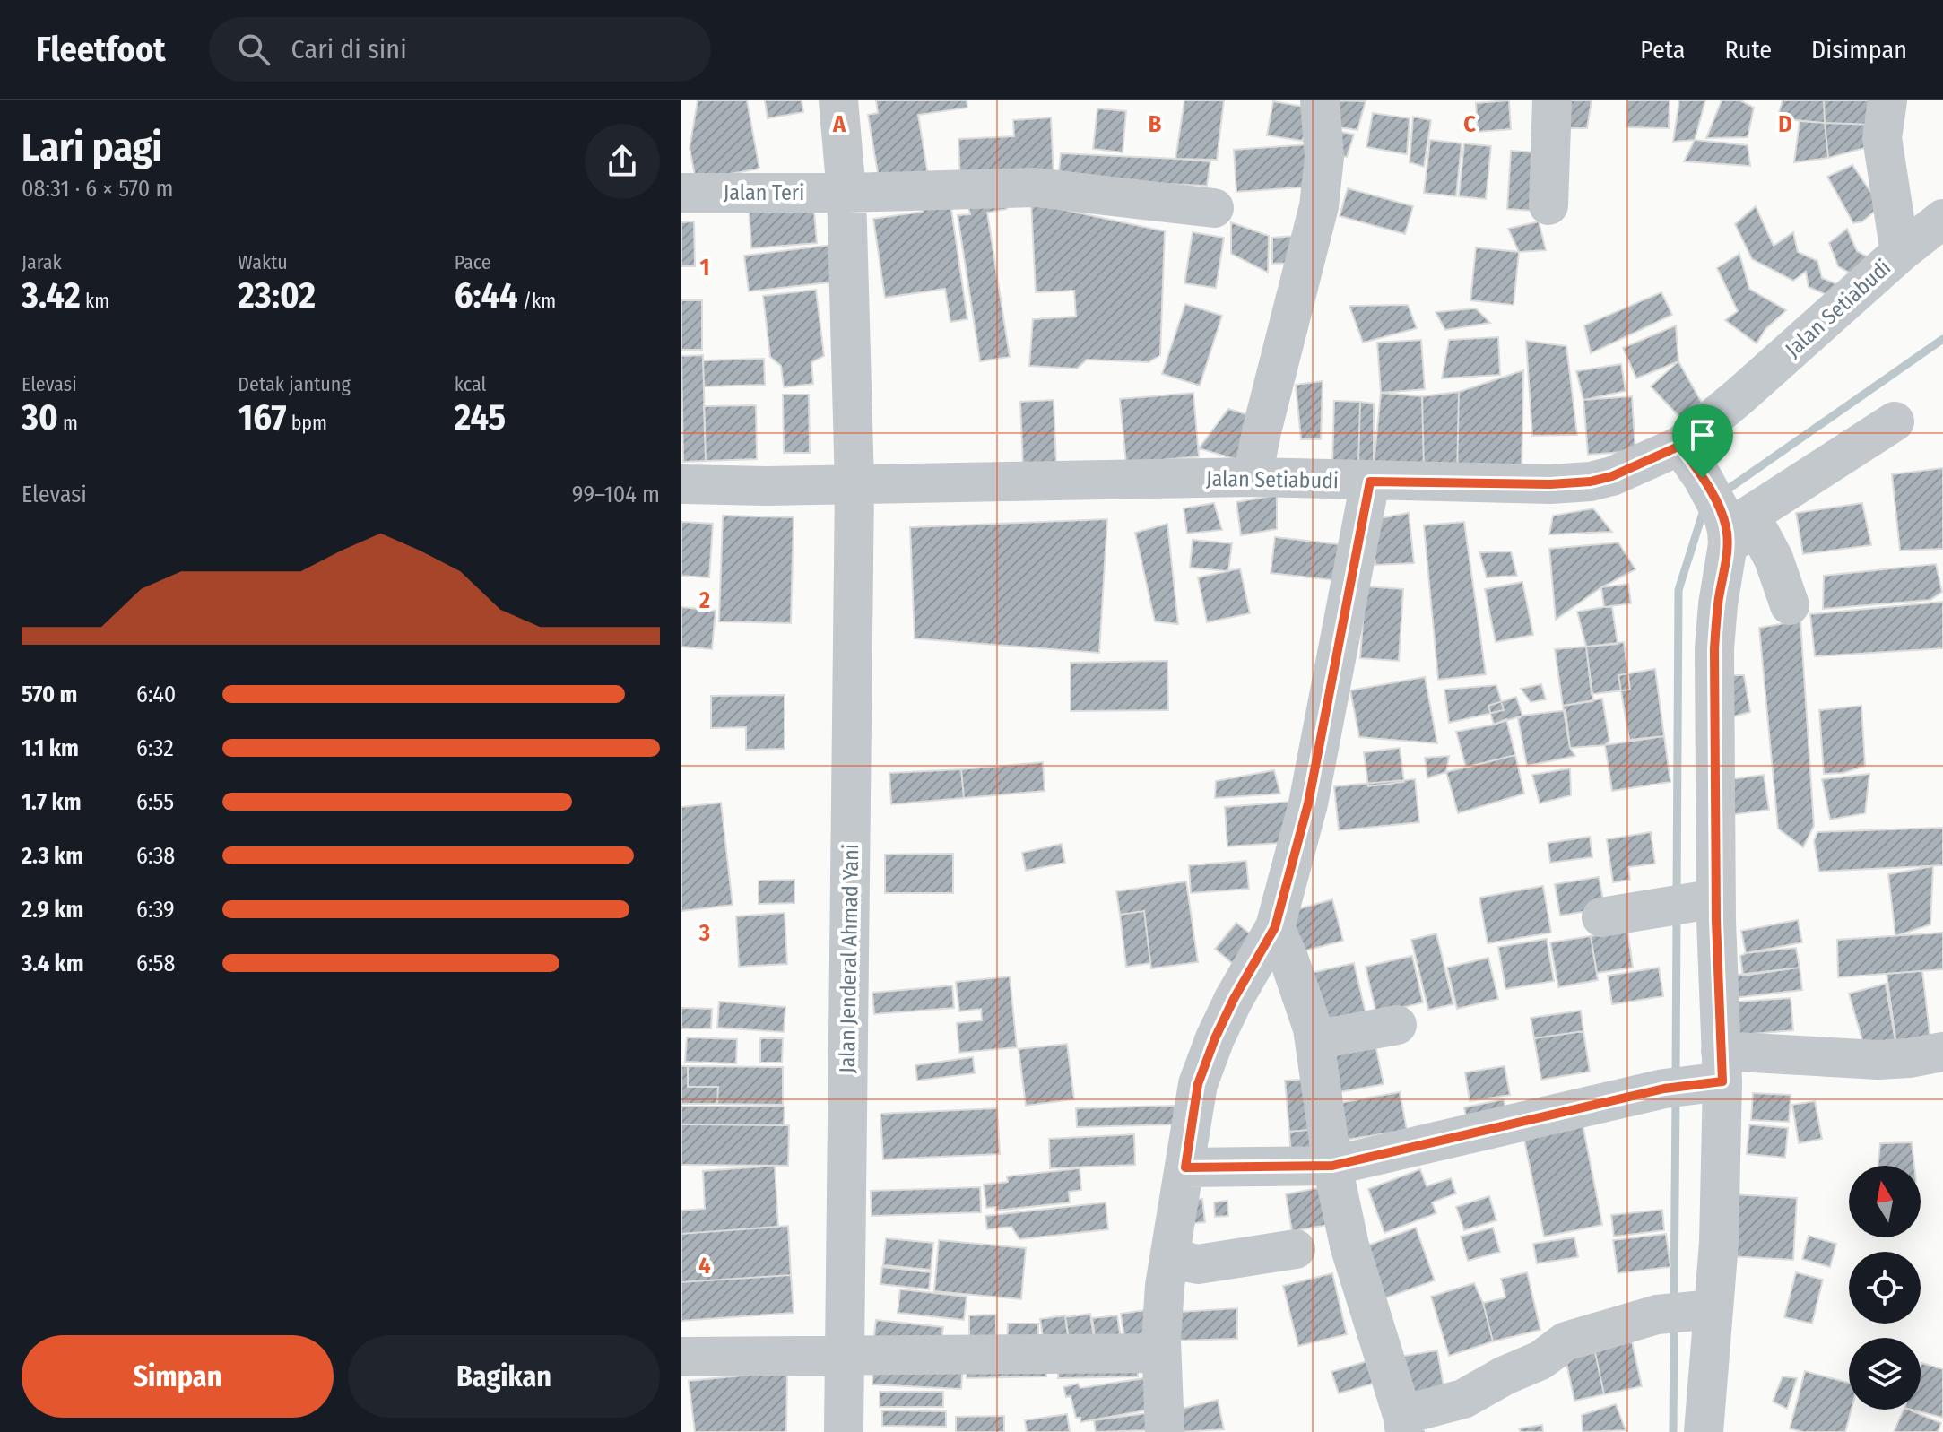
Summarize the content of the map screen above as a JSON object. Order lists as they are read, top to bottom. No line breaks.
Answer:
{"streets":{"street":["Jalan Teri","Jalan Setiabudi","Jalan Jenderal Ahmad Yani"]},"crossings":[["Jalan Teri","Jalan Jenderal Ahmad Yani"],["Jalan Setiabudi","Jalan Jenderal Ahmad Yani"]],"north":"top","page":{"header":"Fleetfoot","search":"Cari di sini","nav":["Peta","Rute","Disimpan"],"heading":["Lari pagi","08:31 · 6 × 570 m"],"stats":[["Jarak","3.42 km"],["Waktu","23:02"],["Pace","6:44 /km"],["Elevasi","30 m"],["Detak jantung","167 bpm"],["kcal","245"]],"chart":["Elevasi","99–104 m"],"list":[{"name":"570 m","note":"6:40"},{"name":"1.1 km","note":"6:32"},{"name":"1.7 km","note":"6:55"},{"name":"2.3 km","note":"6:38"},{"name":"2.9 km","note":"6:39"},{"name":"3.4 km","note":"6:58"}],"buttons":["Simpan","Bagikan"]},"grid":{"columns":["A","B","C","D"],"rows":["1","2","3","4"]}}
